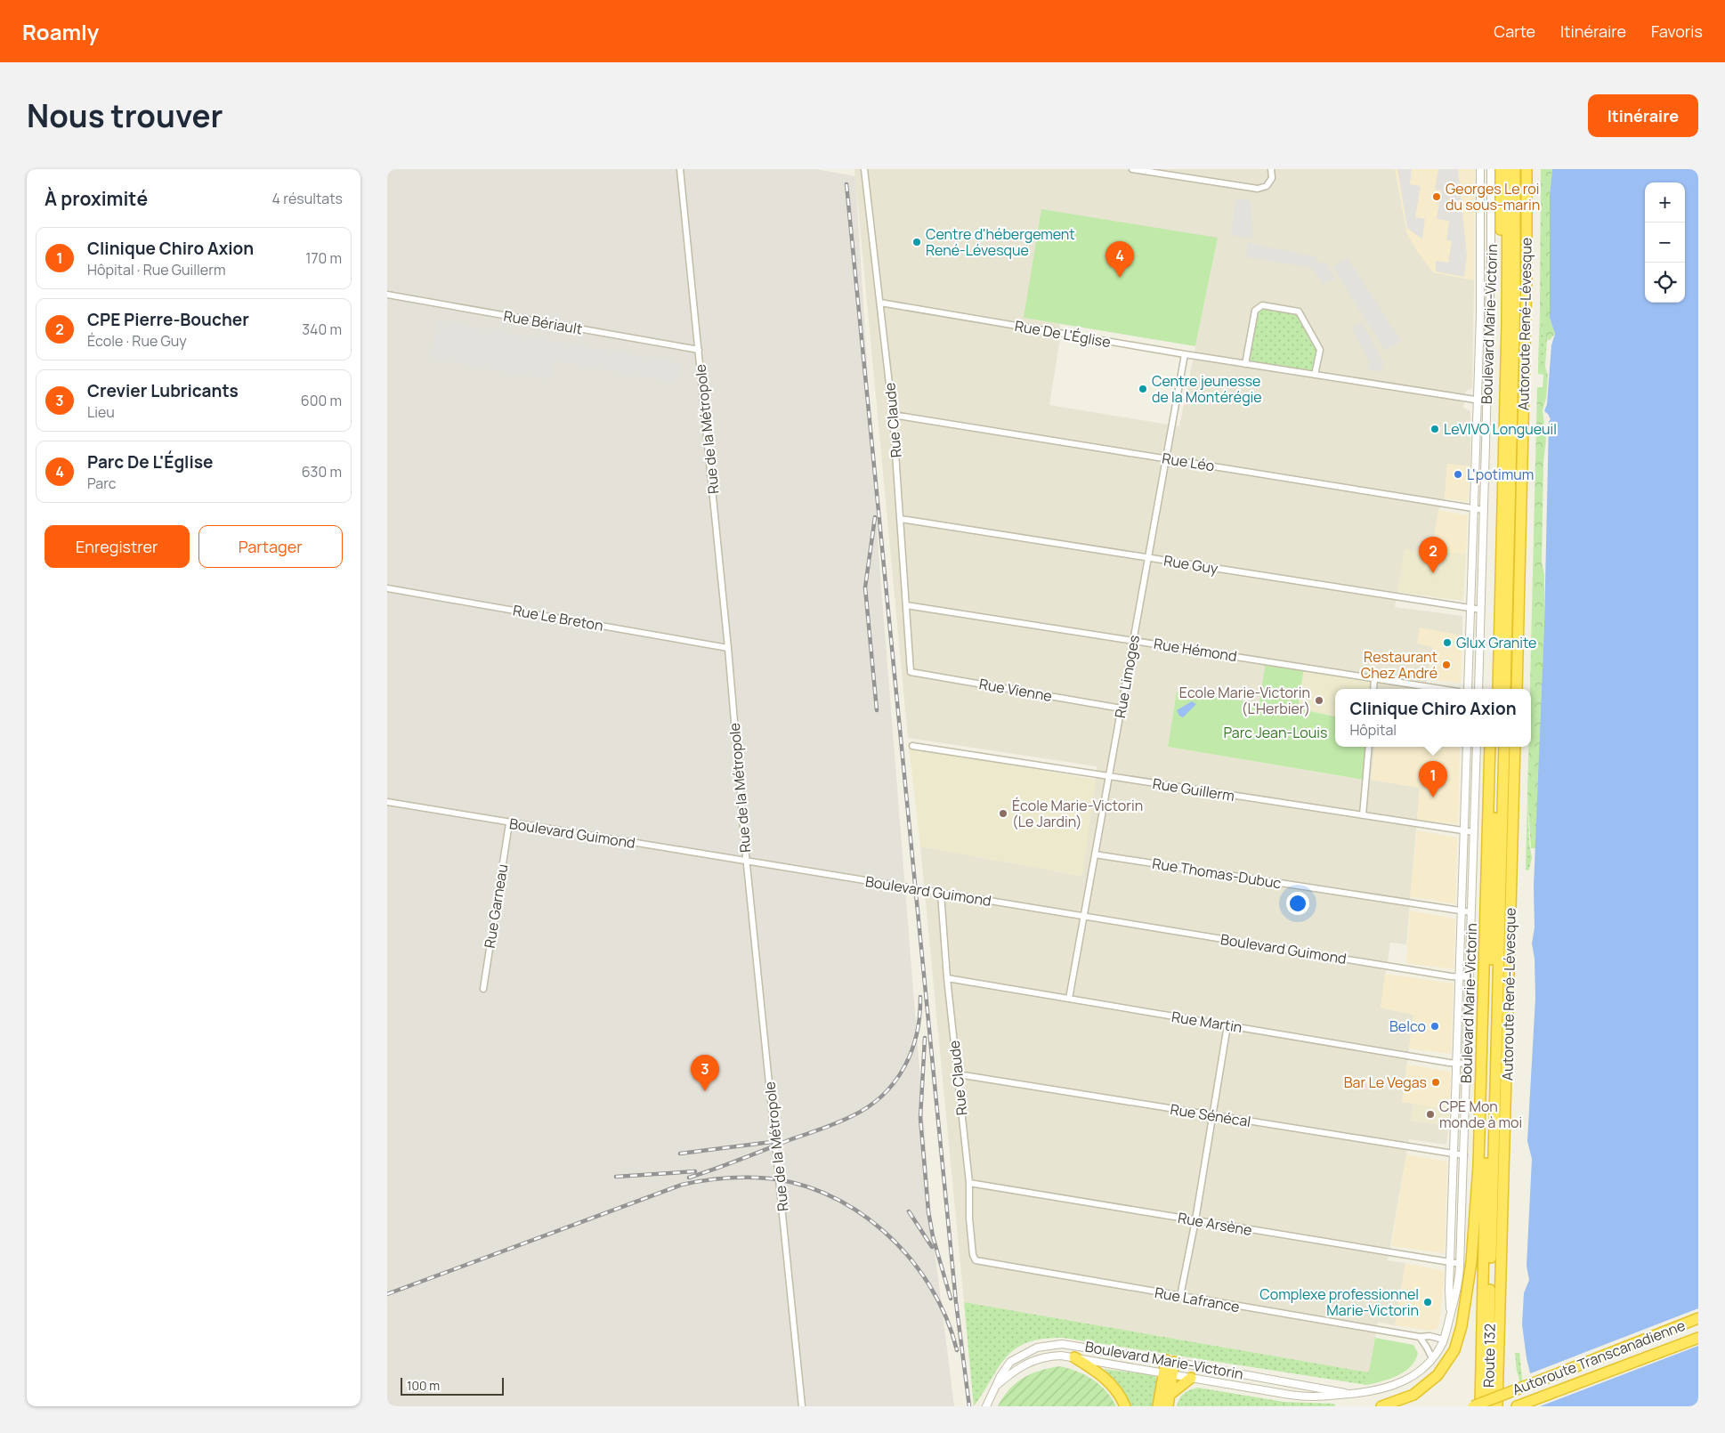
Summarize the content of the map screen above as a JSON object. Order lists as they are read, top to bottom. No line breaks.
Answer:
{"streets":{"highway":["Autoroute René-Lévesque","Route 132","Autoroute Transcanadienne"],"street":["Rue Bériault","Boulevard Marie-Victorin","Rue De L'Église","Rue Claude","Rue de la Métropole","Rue Léo","Rue Guy","Rue Le Breton","Rue Hémond","Rue Limoges","Rue Vienne","Rue Guillerm","Boulevard Guimond","Rue Thomas-Dubuc","Rue Garneau","Rue Martin","Rue Sénécal","Rue Arsène","Rue Lafrance"]},"crossings":[["Rue Bériault","Rue de la Métropole"],["Boulevard Marie-Victorin","Rue De L'Église"],["Boulevard Marie-Victorin","Rue Léo"],["Boulevard Marie-Victorin","Rue Guy"],["Boulevard Marie-Victorin","Rue Guillerm"],["Boulevard Marie-Victorin","Boulevard Guimond"],["Boulevard Marie-Victorin","Rue Thomas-Dubuc"],["Boulevard Marie-Victorin","Rue Martin"],["Boulevard Marie-Victorin","Rue Sénécal"],["Boulevard Marie-Victorin","Rue Arsène"],["Boulevard Marie-Victorin","Rue Lafrance"],["Autoroute René-Lévesque","Route 132"],["Rue De L'Église","Rue Claude"],["Rue De L'Église","Rue Limoges"],["Rue Claude","Rue Léo"],["Rue Claude","Rue Guy"],["Rue Claude","Rue Hémond"],["Rue Claude","Rue Vienne"],["Rue Claude","Boulevard Guimond"],["Rue Claude","Rue Martin"],["Rue Claude","Rue Sénécal"],["Rue Claude","Rue Arsène"],["Rue Claude","Rue Lafrance"],["Rue de la Métropole","Rue Le Breton"],["Rue de la Métropole","Boulevard Guimond"],["Rue Léo","Rue Limoges"],["Rue Guy","Rue Limoges"],["Rue Hémond","Rue Limoges"],["Rue Limoges","Rue Vienne"],["Rue Limoges","Rue Guillerm"],["Rue Limoges","Boulevard Guimond"],["Rue Limoges","Rue Thomas-Dubuc"],["Rue Limoges","Rue Martin"],["Boulevard Guimond","Rue Garneau"]],"parks":["Parc Jean-Louis"],"places":["Georges Le roi du sous-marin","Centre d'hébergement René-Lévesque","Centre jeunesse de la Montérégie","LeVIVO Longueuil","L'potimum","Glux Granite","Restaurant Chez André","Ecole Marie-Victorin (L'Herbier)","École Marie-Victorin (Le Jardin)","Belco","Bar Le Vegas","CPE Mon monde à moi","Complexe professionnel Marie-Victorin"],"scale_bar":"100 m","page":{"header":"Roamly","nav":["Carte","Itinéraire","Favoris"],"title":"Nous trouver","buttons":["Itinéraire",["Enregistrer","Partager"]],"heading":["À proximité","4 résultats"],"map_buttons":["+","−"],"list":[{"mark":"1","name":"Clinique Chiro Axion","note":"Hôpital · Rue Guillerm","value":"170 m"},{"mark":"2","name":"CPE Pierre-Boucher","note":"École · Rue Guy","value":"340 m"},{"mark":"3","name":"Crevier Lubricants","note":"Lieu","value":"600 m"},{"mark":"4","name":"Parc De L'Église","note":"Parc","value":"630 m"}],"pins":["4","2","1","3"],"popup":["Clinique Chiro Axion","Hôpital"],"scale":"100 m"}}
